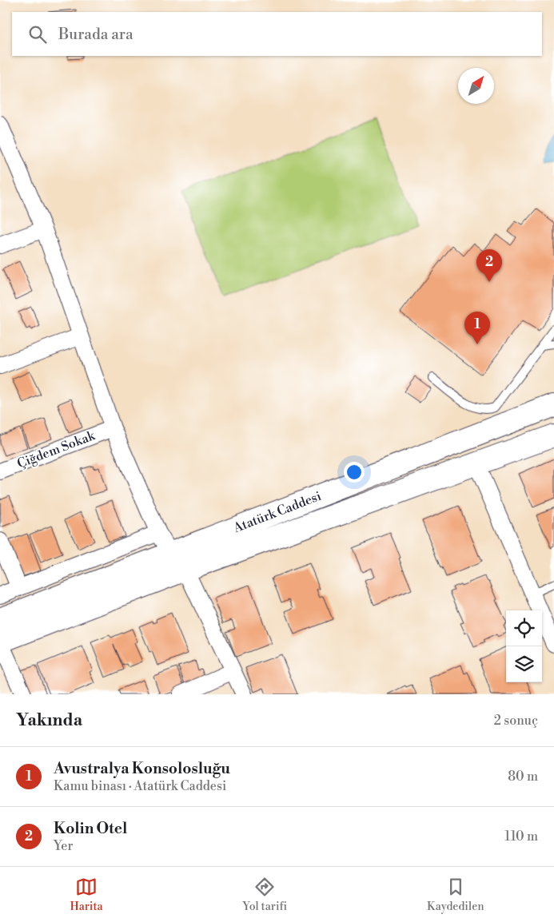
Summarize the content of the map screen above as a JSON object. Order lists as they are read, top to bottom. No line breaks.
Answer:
{"streets":{"main road":["Atatürk Caddesi"],"street":["Çiğdem Sokak"]},"north":"top right","page":{"search":"Burada ara","pins":["2","1"],"heading":["Yakında","2 sonuç"],"list":[{"mark":"1","name":"Avustralya Konsolosluğu","note":"Kamu binası · Atatürk Caddesi","value":"80 m"},{"mark":"2","name":"Kolin Otel","note":"Yer","value":"110 m"}],"nav":["Harita","Yol tarifi","Kaydedilen"]}}
